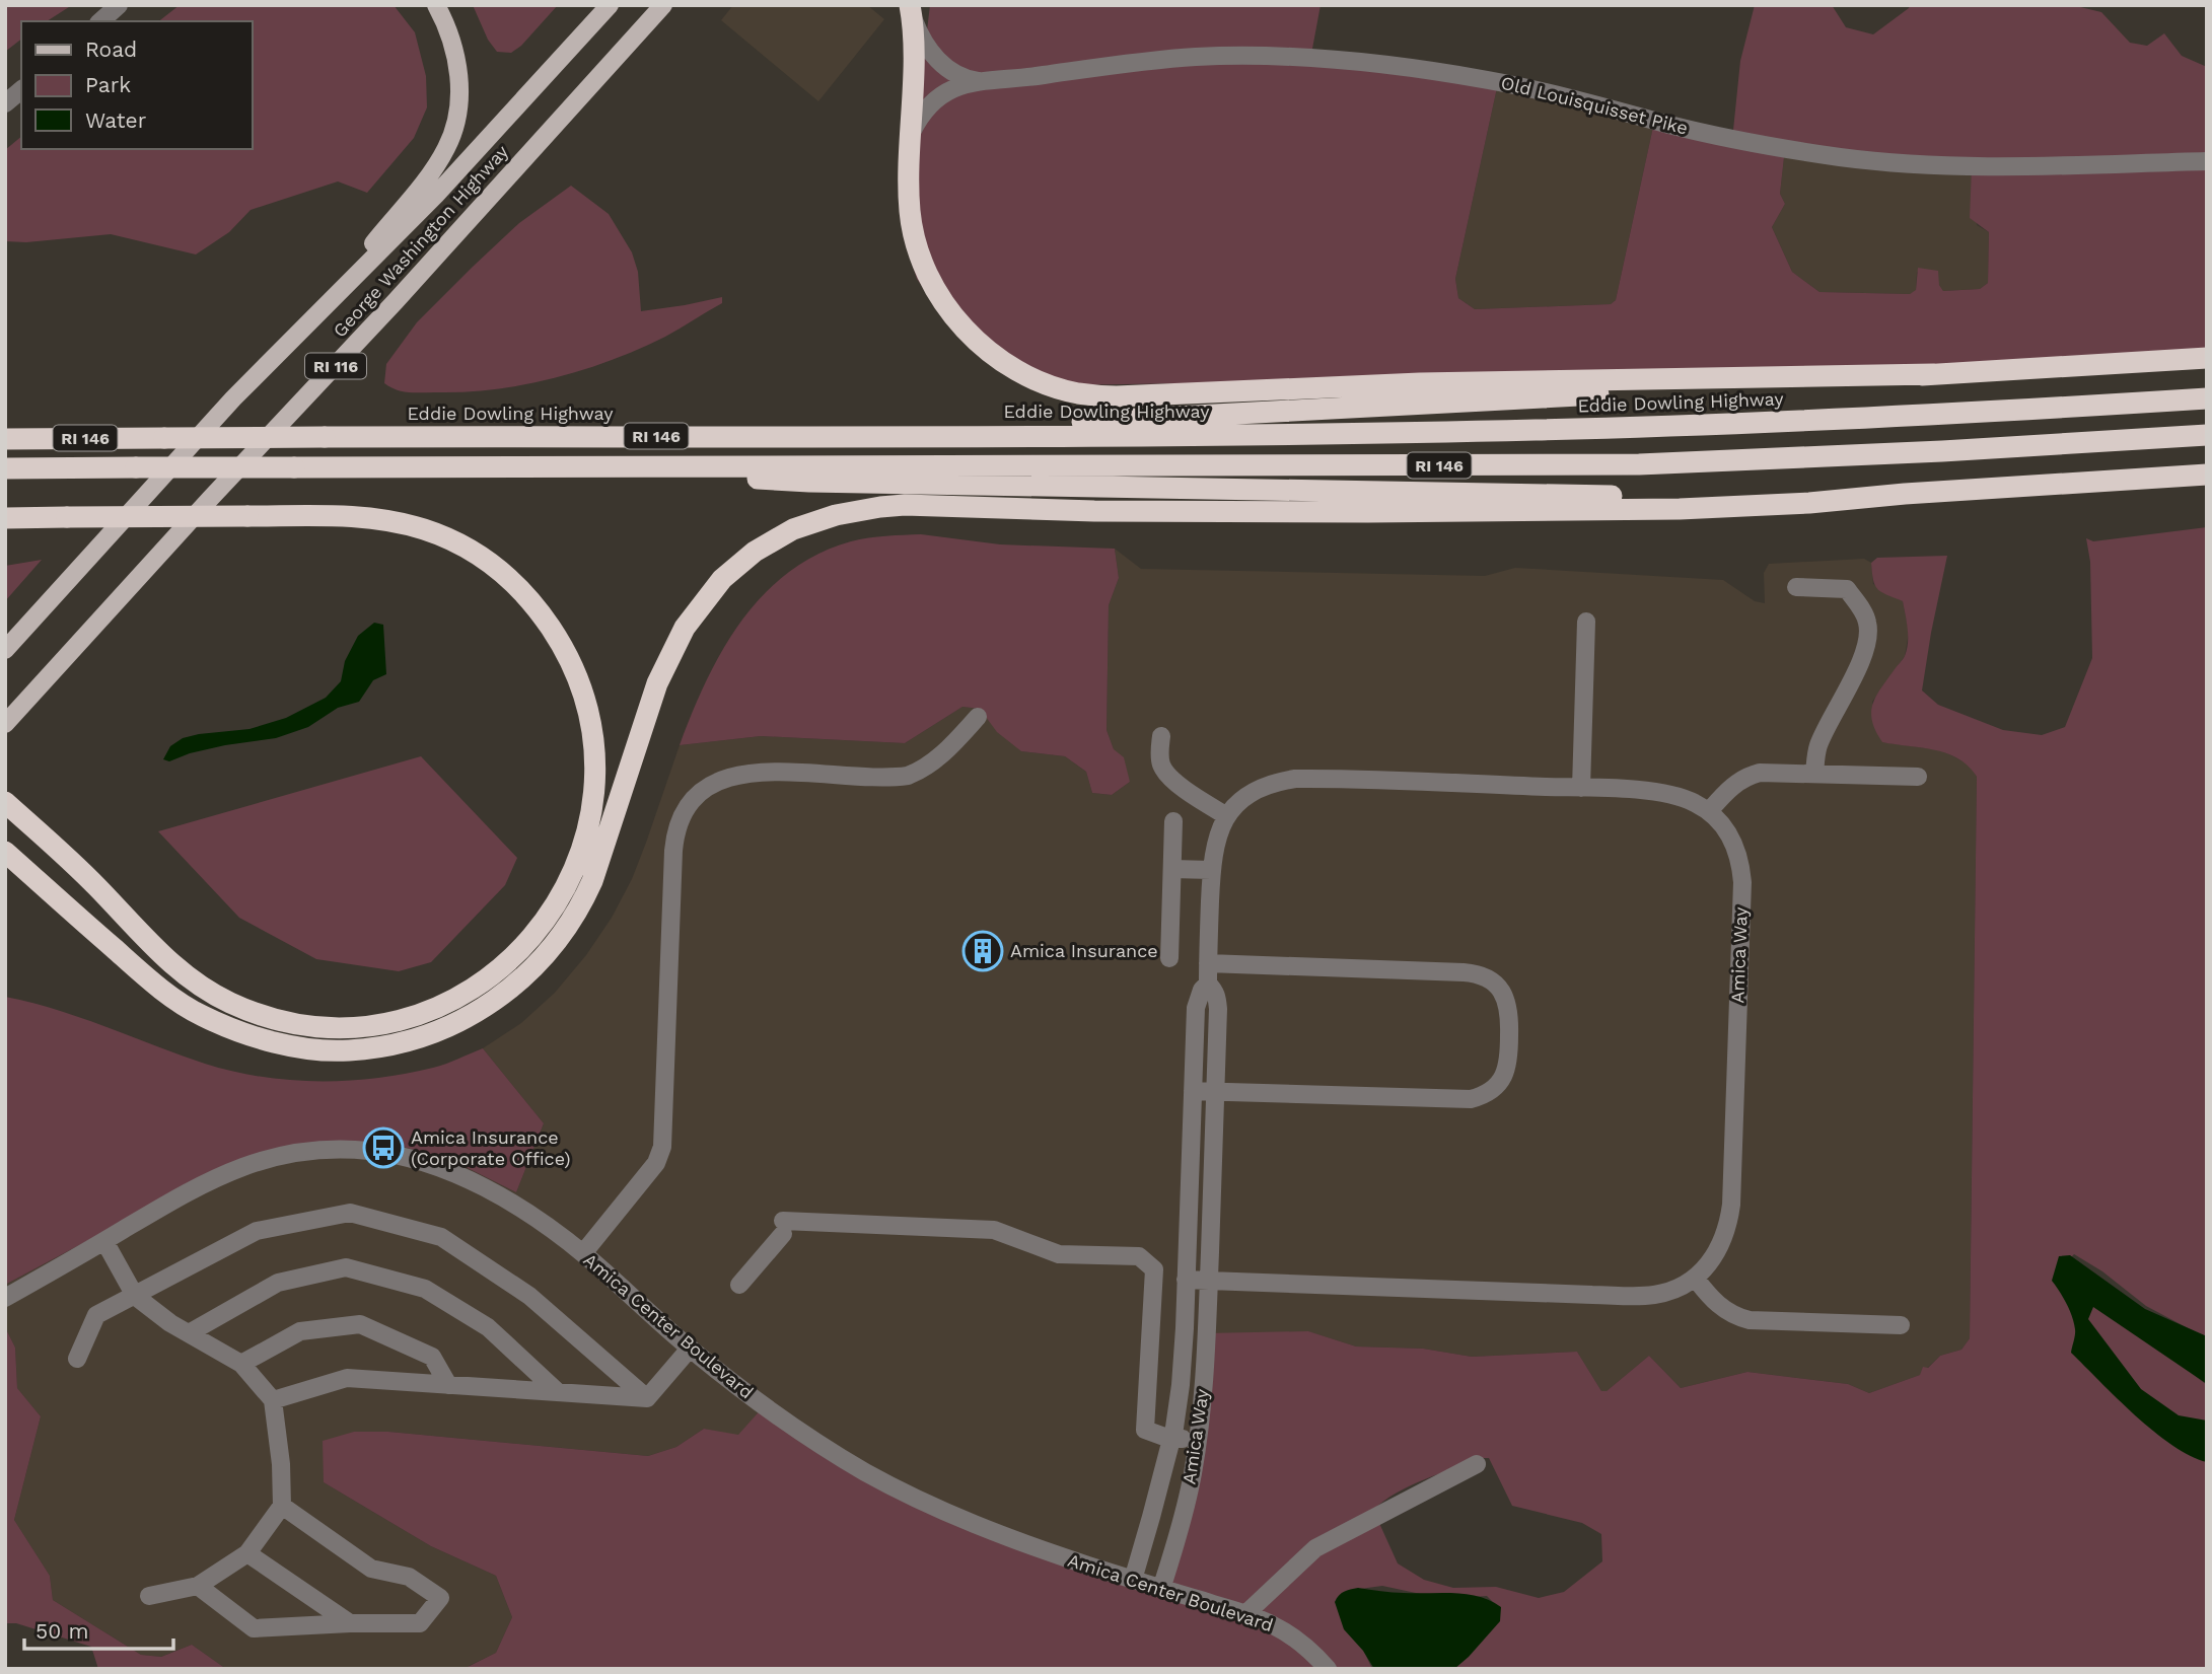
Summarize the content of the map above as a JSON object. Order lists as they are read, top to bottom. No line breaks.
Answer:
{"streets":{"highway":["Eddie Dowling Highway","RI 146"],"main road":["George Washington Highway","RI 116"],"street":["Old Louisquisset Pike","Amica Way","Amica Center Boulevard"]},"crossings":[["Amica Way","Amica Center Boulevard"]],"places":{"building":["Amica Insurance"],"bus stop":["Amica Insurance (Corporate Office)"]},"legend":["Road","Park","Water"],"scale_bar":"50 m"}
